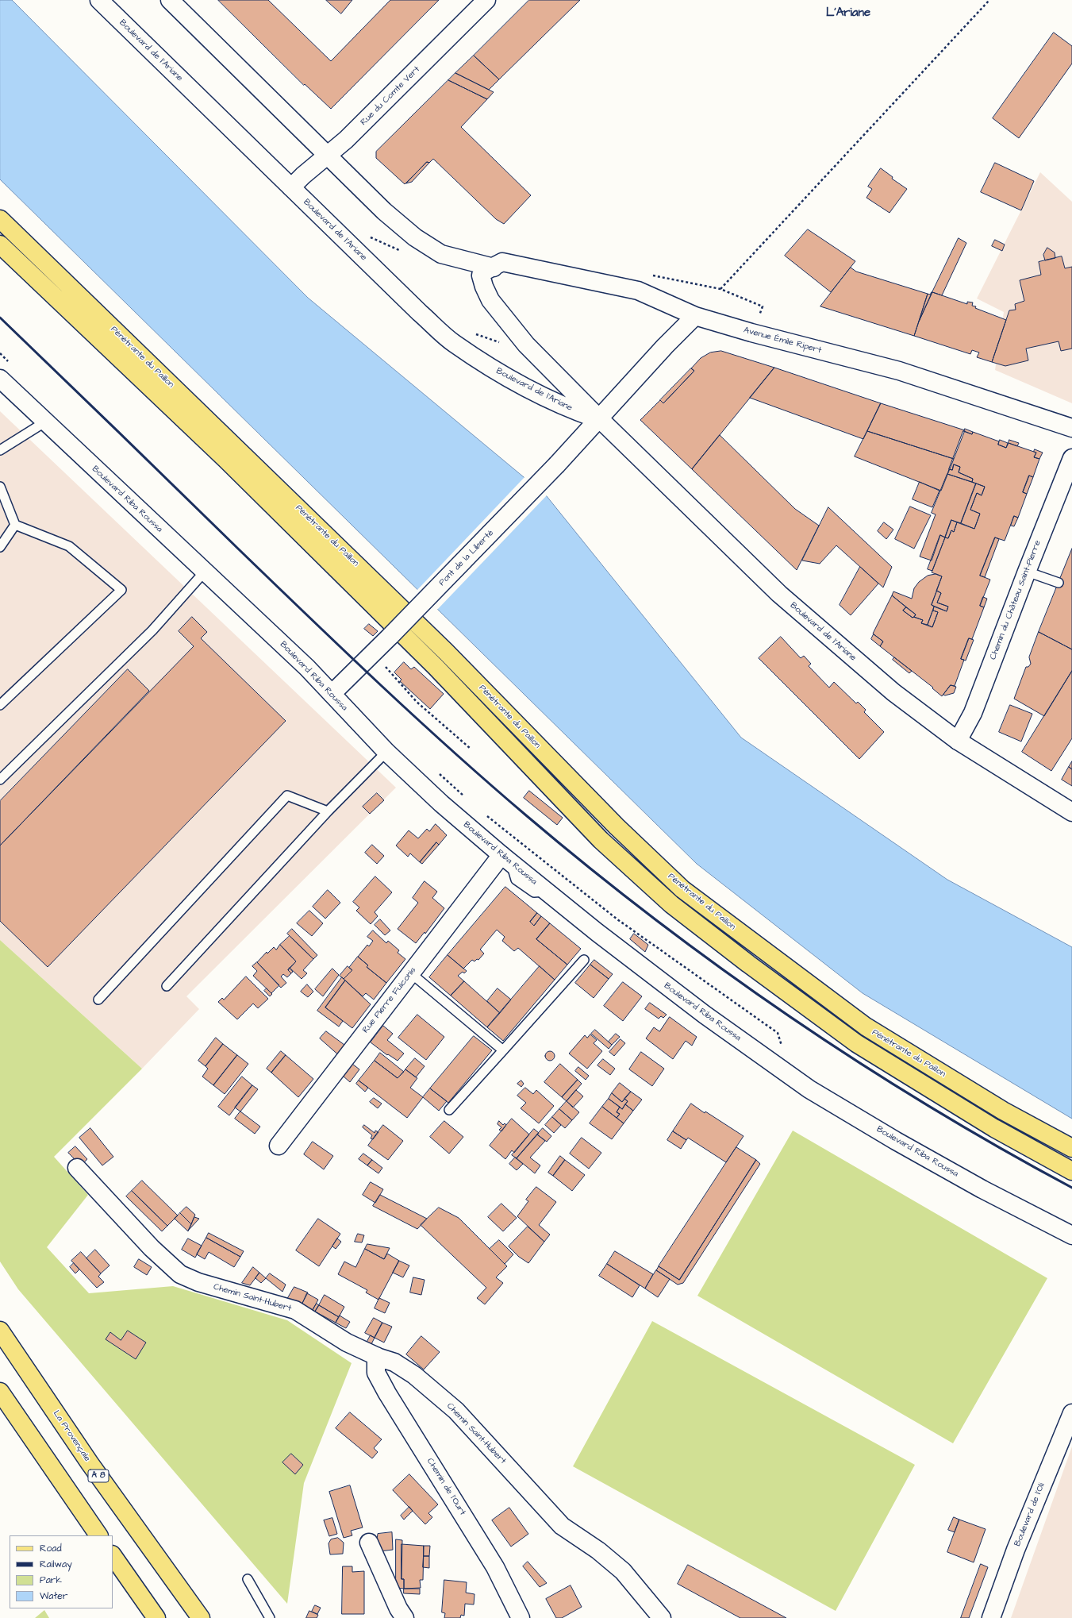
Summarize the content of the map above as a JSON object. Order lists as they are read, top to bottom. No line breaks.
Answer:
{"streets":{"main road":["Pénétrante du Paillon","La Provençale","A 8"],"street":["Boulevard de l'Ariane","Rue du Comte Vert","Avenue Émile Ripert","Boulevard Riba Roussa","Pont de la Liberté","Chemin du Château Saint-Pierre","Rue Pierre Fulconis","Chemin Saint-Hubert","Chemin de l'Ourt","Boulevard de l'Oli"]},"crossings":[["Boulevard de l'Ariane","Rue du Comte Vert"],["Boulevard de l'Ariane","Avenue Émile Ripert"],["Boulevard de l'Ariane","Pont de la Liberté"],["Boulevard de l'Ariane","Chemin du Château Saint-Pierre"],["Avenue Émile Ripert","Pont de la Liberté"],["Boulevard Riba Roussa","Pont de la Liberté"],["Boulevard Riba Roussa","Rue Pierre Fulconis"],["Chemin Saint-Hubert","Chemin de l'Ourt"]],"districts":["L'Ariane"],"legend":["Road","Railway","Park","Water"]}
